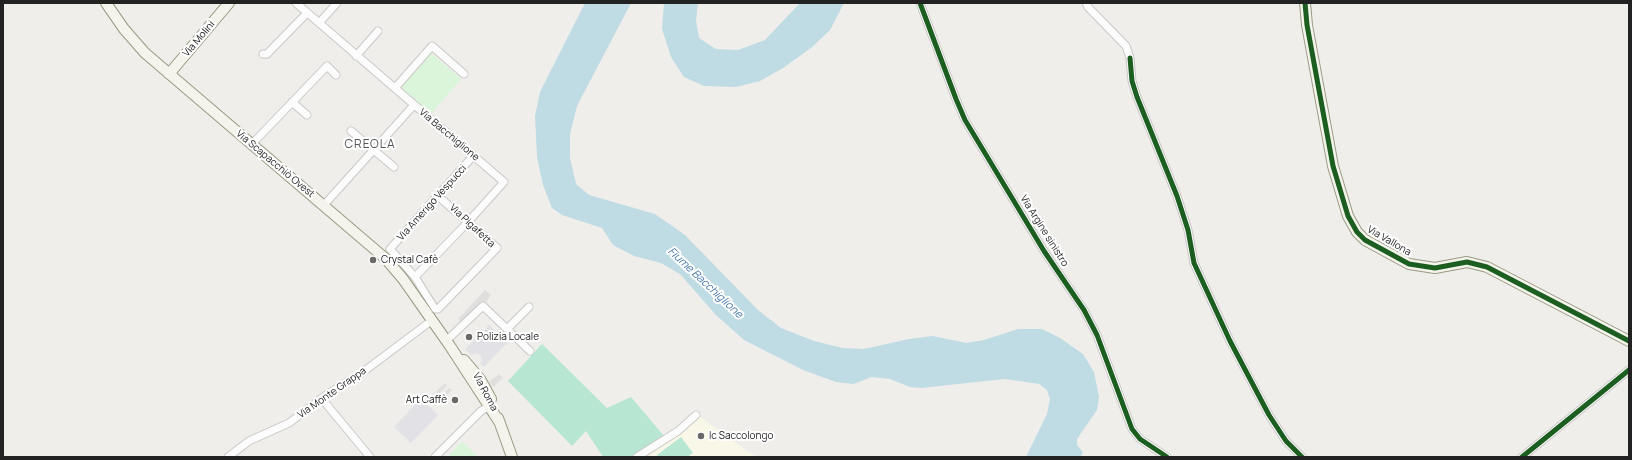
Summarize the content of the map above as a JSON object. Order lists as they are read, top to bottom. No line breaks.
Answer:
{"streets":{"main road":["Via Molini","Via Scapacchiò Ovest","Via Vallona","Via Roma"],"street":["Via Bacchiglione","Via Amerigo Vespucci","Via Pigafetta","Via Argine sinistro","Via Monte Grappa"]},"crossings":[["Via Molini","Via Scapacchiò Ovest"],["Via Bacchiglione","Via Amerigo Vespucci"],["Via Bacchiglione","Via Pigafetta"],["Via Scapacchiò Ovest","Via Amerigo Vespucci"],["Via Scapacchiò Ovest","Via Pigafetta"],["Via Scapacchiò Ovest","Via Roma"],["Via Scapacchiò Ovest","Via Monte Grappa"],["Via Amerigo Vespucci","Via Pigafetta"]],"districts":["CREOLA"],"water":["Fiume Bacchiglione"],"places":["Crystal Cafè","Polizia Locale","Art Caffè","Ic Saccolongo"]}
